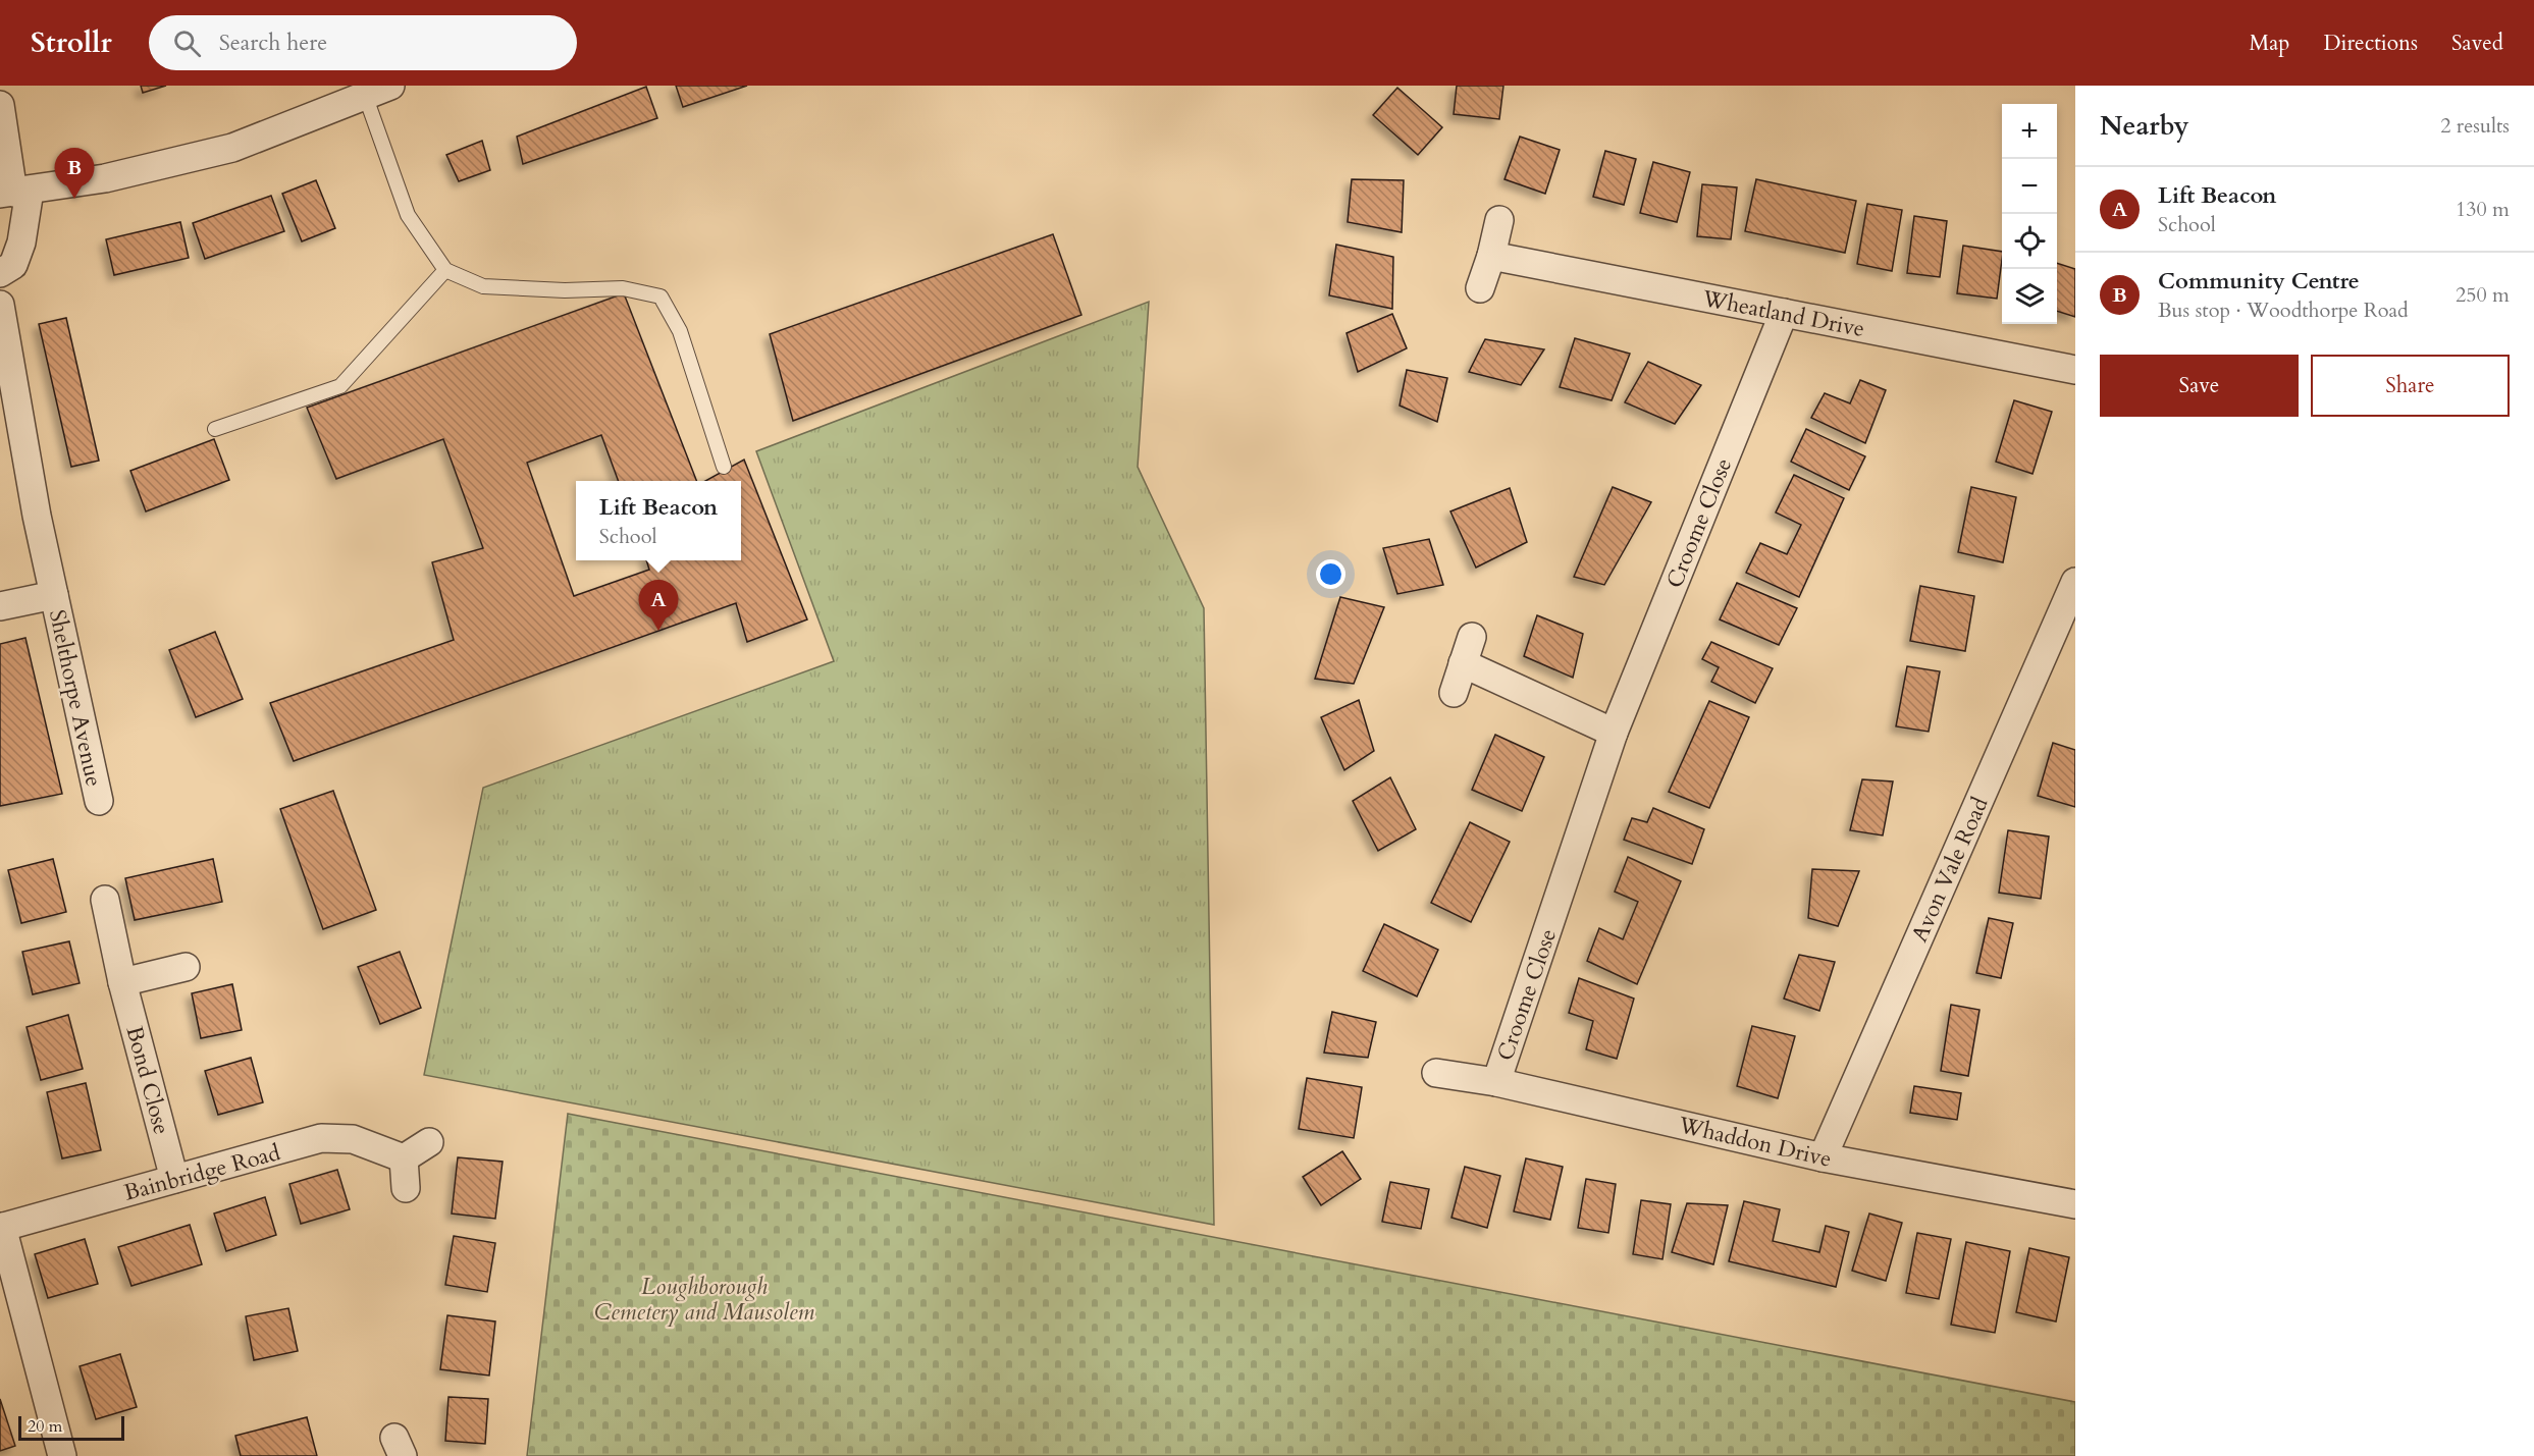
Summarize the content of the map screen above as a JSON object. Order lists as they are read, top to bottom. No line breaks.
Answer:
{"streets":{"street":["Wheatland Drive","Croome Close","Shelthorpe Avenue","Avon Vale Road","Bond Close","Whaddon Drive","Bainbridge Road"]},"crossings":[["Wheatland Drive","Croome Close"],["Croome Close","Whaddon Drive"],["Avon Vale Road","Whaddon Drive"],["Bond Close","Bainbridge Road"]],"parks":["Loughborough Cemetery and Mausolem"],"scale_bar":"20 m","page":{"header":"Strollr","search":"Search here","nav":["Map","Directions","Saved"],"heading":["Nearby","2 results"],"map_buttons":["+","−"],"pins":["B","A"],"list":[{"mark":"A","name":"Lift Beacon","note":"School","value":"130 m"},{"mark":"B","name":"Community Centre","note":"Bus stop · Woodthorpe Road","value":"250 m"}],"buttons":["Save","Share"],"popup":["Lift Beacon","School"],"scale":"20 m"}}
